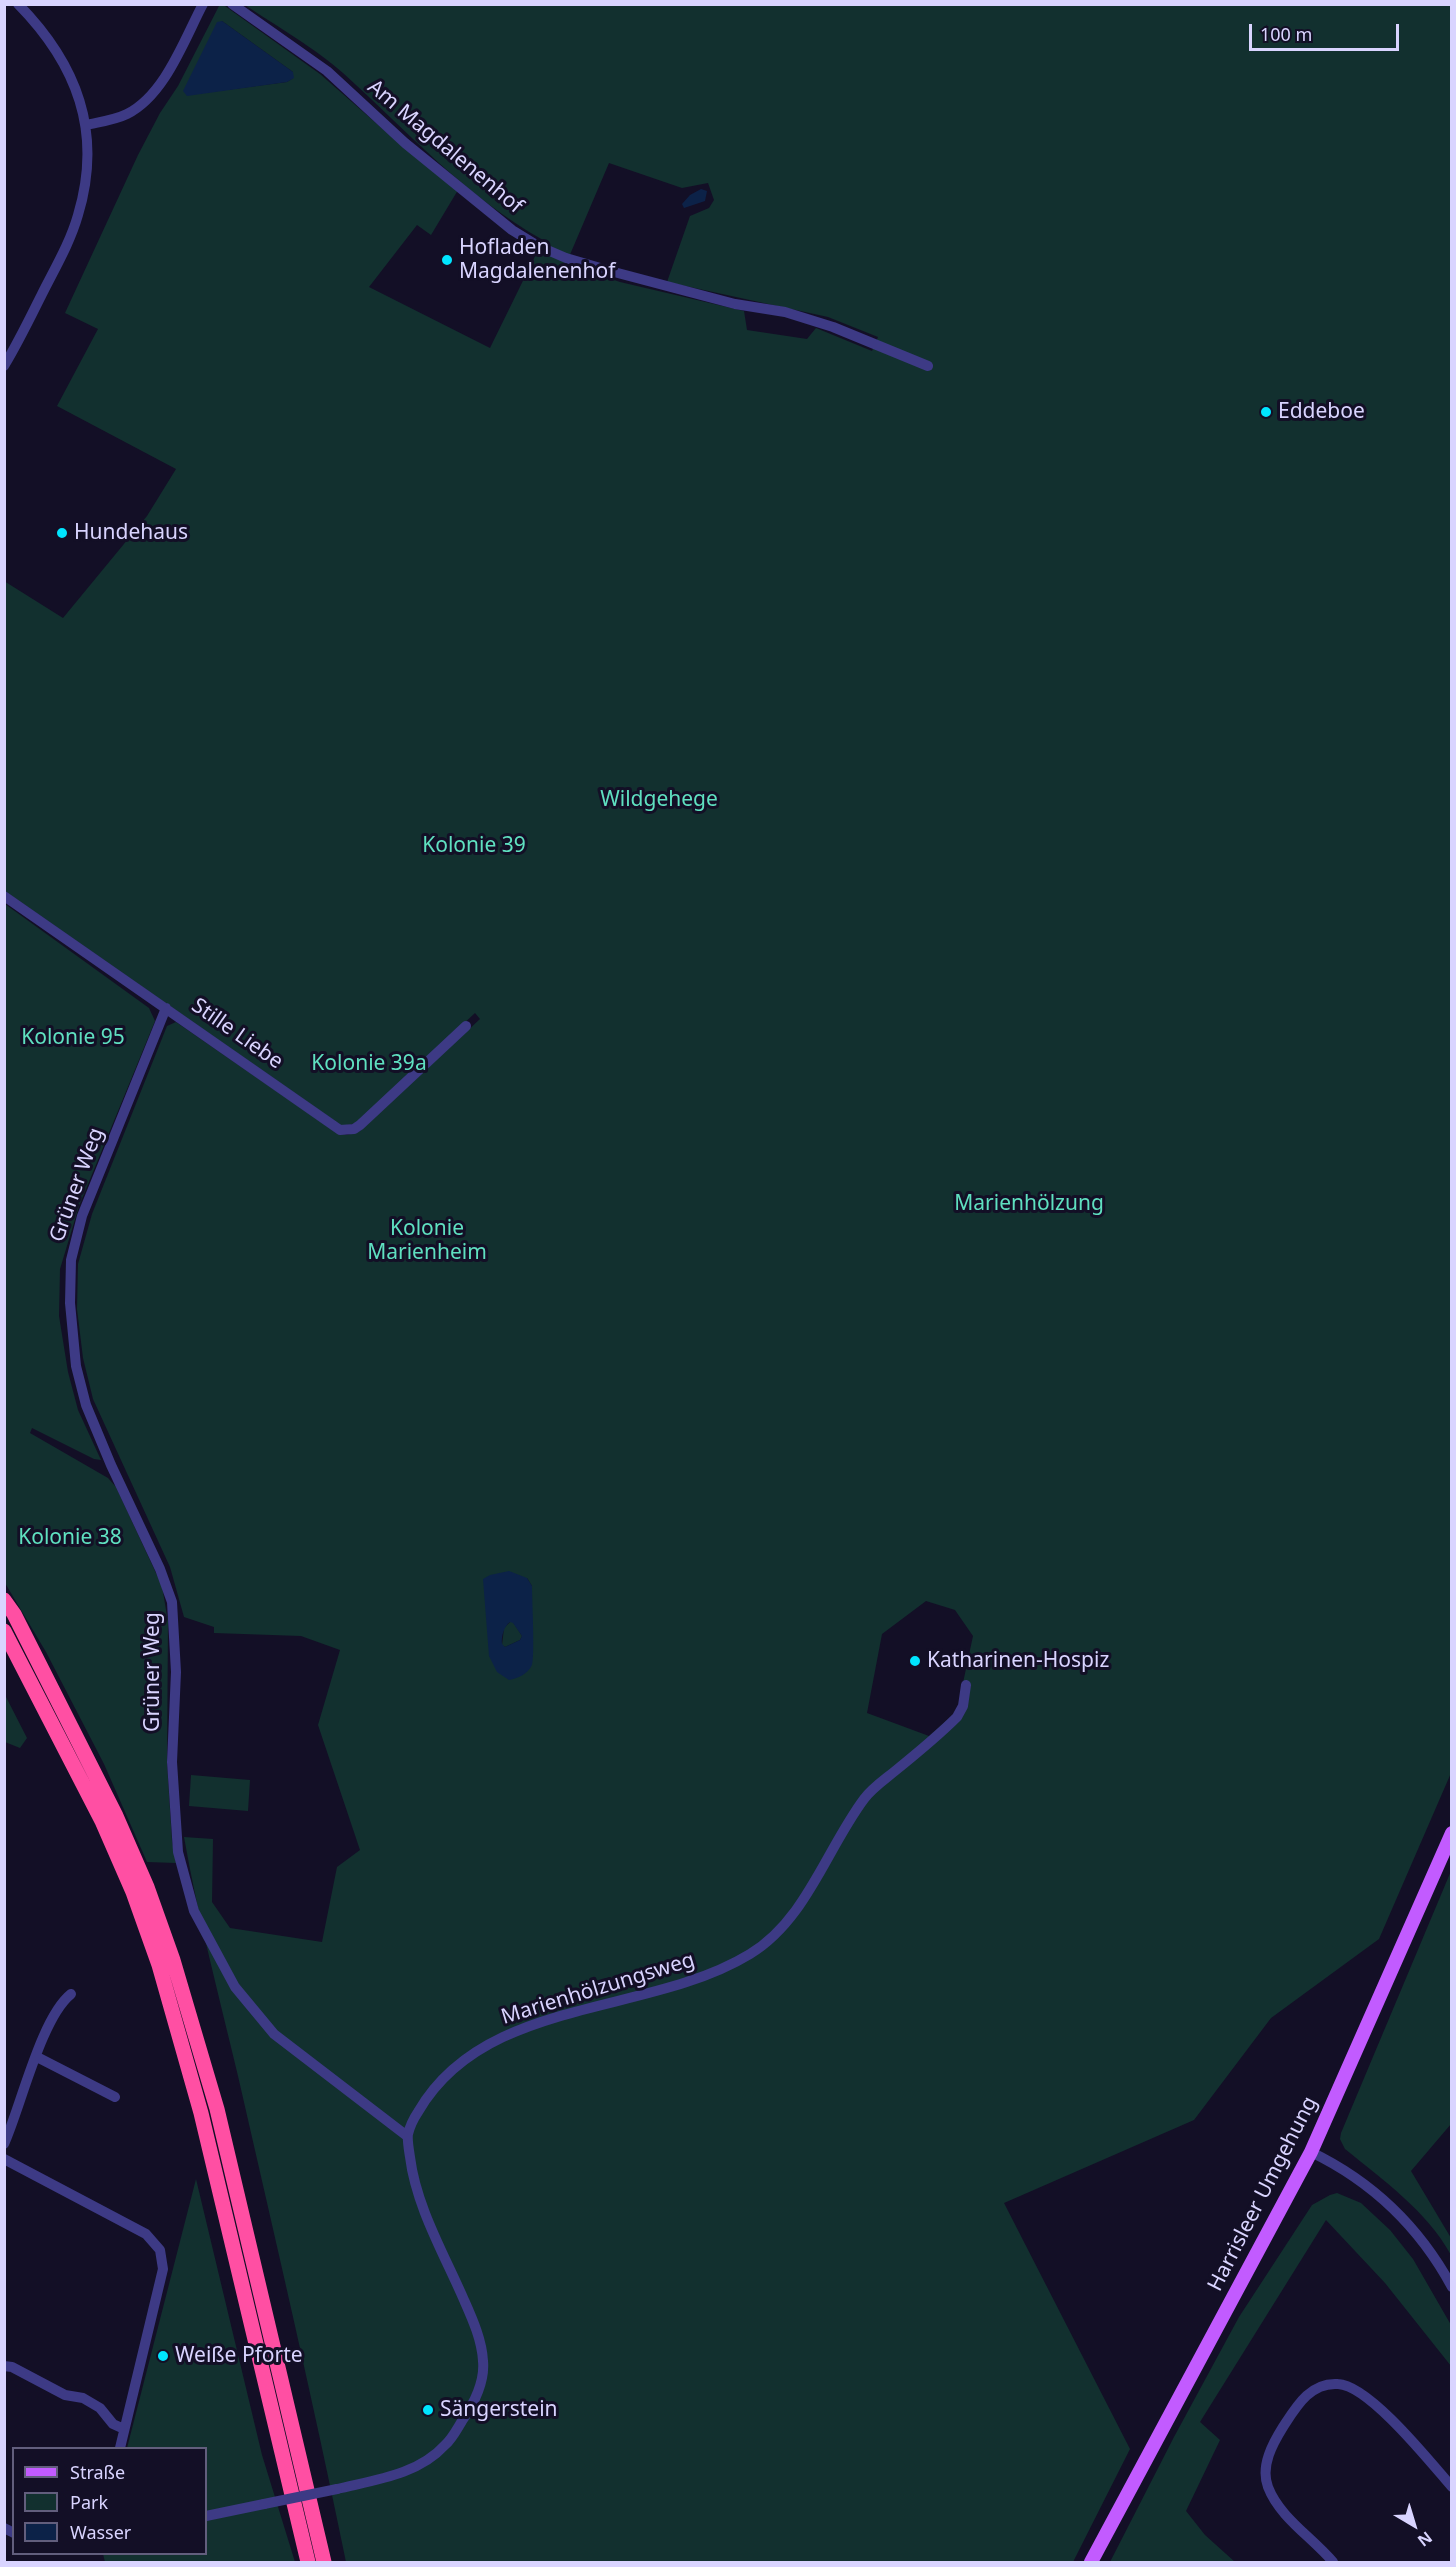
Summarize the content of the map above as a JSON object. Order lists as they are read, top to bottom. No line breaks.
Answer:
{"streets":{"main road":["Harrisleer Umgehung"],"street":["Am Magdalenenhof","Stille Liebe","Grüner Weg","Marienhölzungsweg"]},"crossings":[["Stille Liebe","Grüner Weg"],["Grüner Weg","Marienhölzungsweg"]],"parks":["Wildgehege","Kolonie 39","Kolonie 95","Kolonie 39a","Marienhölzung","Kolonie Marienheim","Kolonie 38"],"places":["Hofladen Magdalenenhof","Eddeboe","Hundehaus","Katharinen-Hospiz","Weiße Pforte","Sängerstein"],"legend":["Straße","Park","Wasser"],"scale_bar":"100 m","north":"bottom right"}
